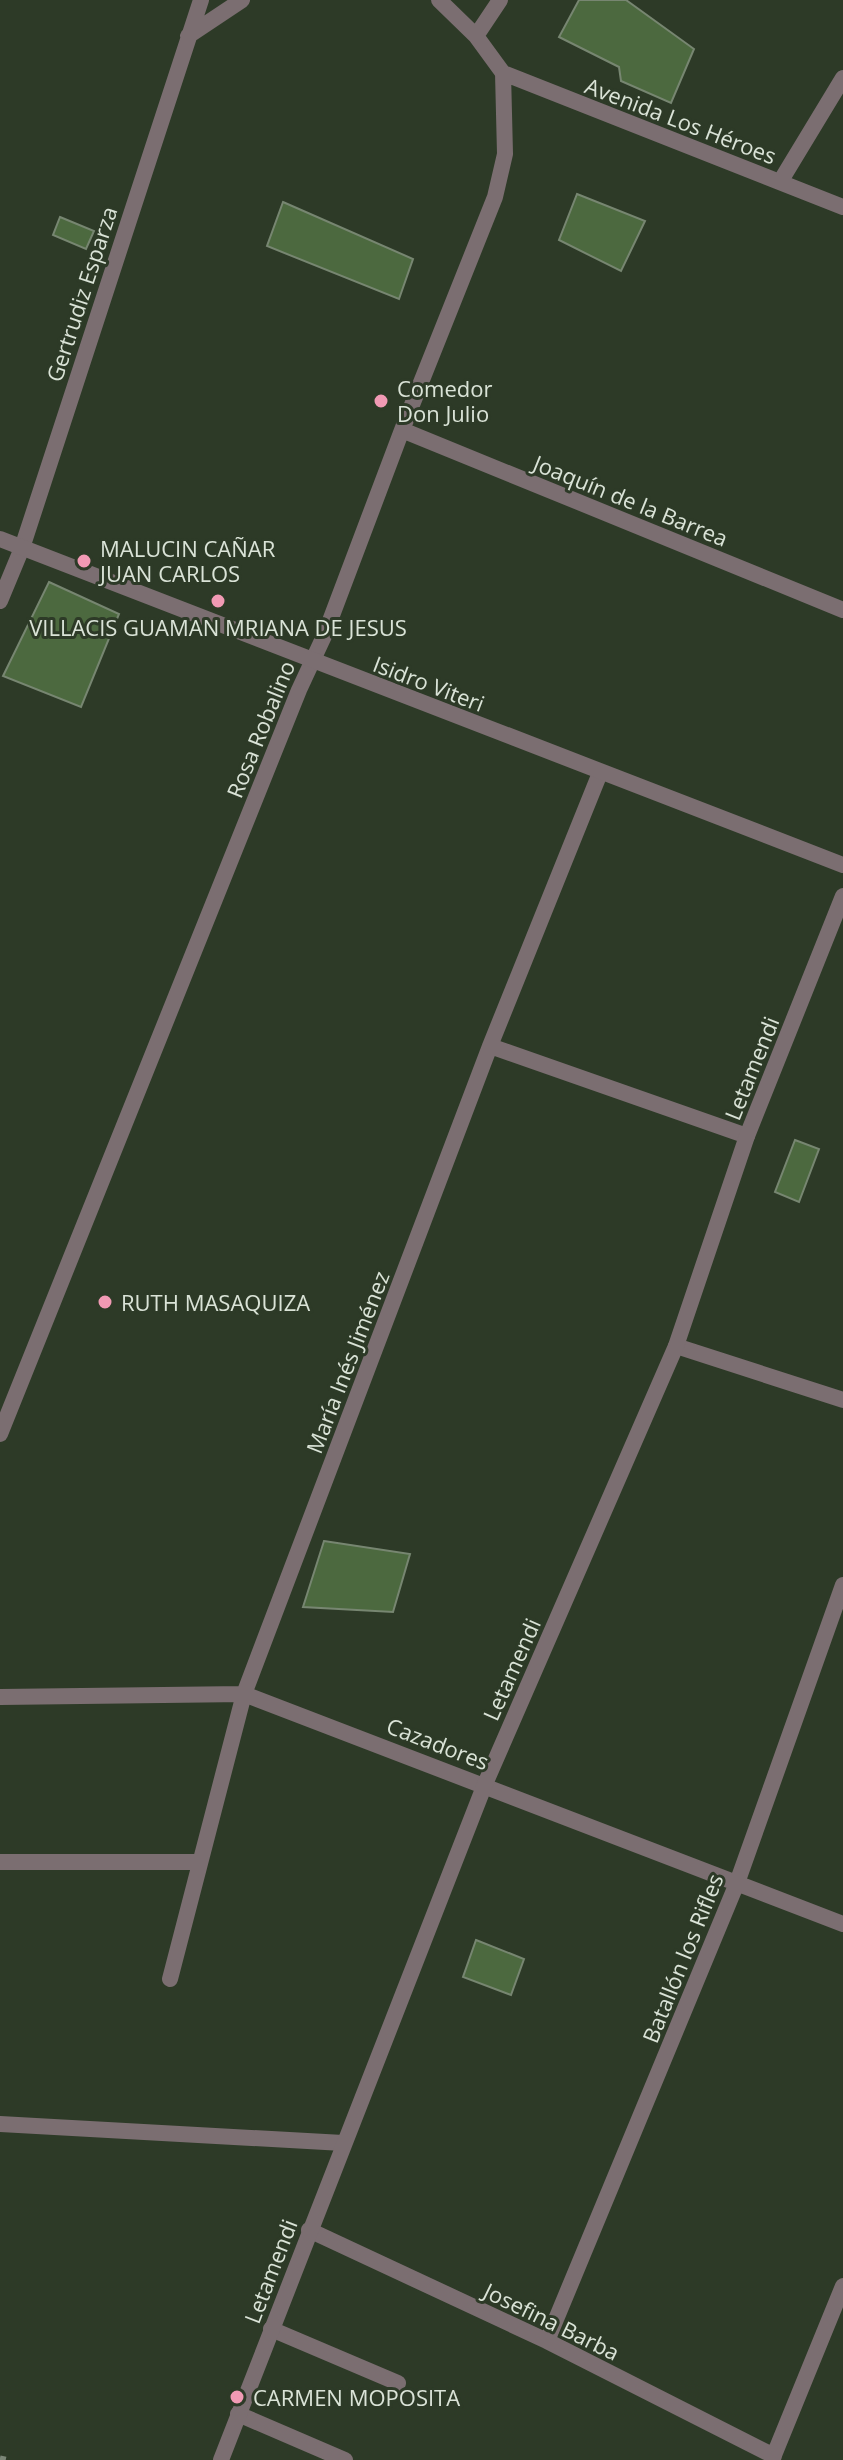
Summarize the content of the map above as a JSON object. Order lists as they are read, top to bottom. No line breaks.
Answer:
{"streets":{"street":["Avenida Los Héroes","Gertrudiz Esparza","Joaquín de la Barrea","Isidro Viteri","Rosa Robalino","Letamendi","María Inés Jiménez","Cazadores","Batallón los Rifles","Josefina Barba"]},"crossings":[["Avenida Los Héroes","Rosa Robalino"],["Gertrudiz Esparza","Isidro Viteri"],["Joaquín de la Barrea","Rosa Robalino"],["Isidro Viteri","Rosa Robalino"],["Isidro Viteri","María Inés Jiménez"],["Letamendi","Cazadores"],["Letamendi","Josefina Barba"],["María Inés Jiménez","Cazadores"],["Cazadores","Batallón los Rifles"],["Batallón los Rifles","Josefina Barba"]],"places":["Comedor Don Julio","MALUCIN CAÑAR JUAN CARLOS","VILLACIS GUAMAN MRIANA DE JESUS","RUTH MASAQUIZA","CARMEN MOPOSITA"]}
